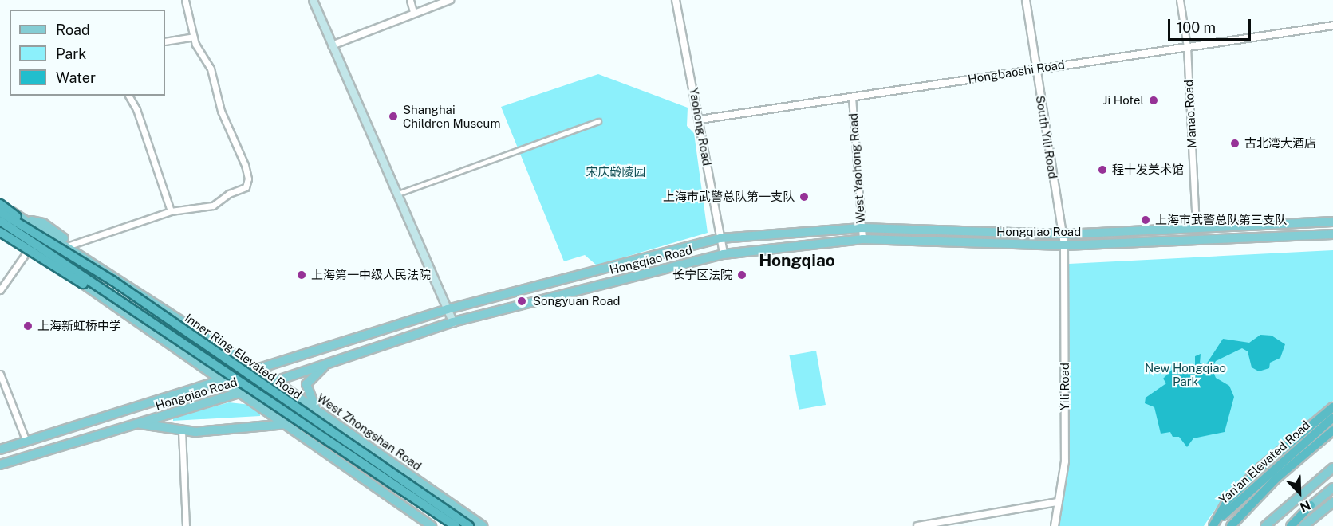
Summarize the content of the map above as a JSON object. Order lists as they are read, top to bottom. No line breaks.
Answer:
{"streets":{"highway":["Inner Ring Elevated Road","Yan'an Elevated Road"],"main road":["Hongqiao Road","West Zhongshan Road"],"street":["Hongbaoshi Road","Manao Road","Yaohong Road","South Yili Road","West Yaohong Road","Yili Road"]},"crossings":[["Hongbaoshi Road","Manao Road"],["Hongbaoshi Road","Yaohong Road"],["Hongbaoshi Road","South Yili Road"],["Hongbaoshi Road","West Yaohong Road"],["Manao Road","Hongqiao Road"],["Yaohong Road","Hongqiao Road"],["South Yili Road","Hongqiao Road"],["South Yili Road","Yili Road"],["West Yaohong Road","Hongqiao Road"],["Hongqiao Road","Yili Road"],["Hongqiao Road","West Zhongshan Road"]],"districts":["Hongqiao"],"parks":["宋庆龄陵园","New Hongqiao Park"],"places":["Ji Hotel","Shanghai Children Museum","古北湾大酒店","程十发美术馆","上海市武警总队第一支队","上海市武警总队第三支队","上海第一中级人民法院","长宁区法院","Songyuan Road","上海新虹桥中学"],"legend":["Road","Park","Water"],"scale_bar":"100 m","north":"bottom right"}
